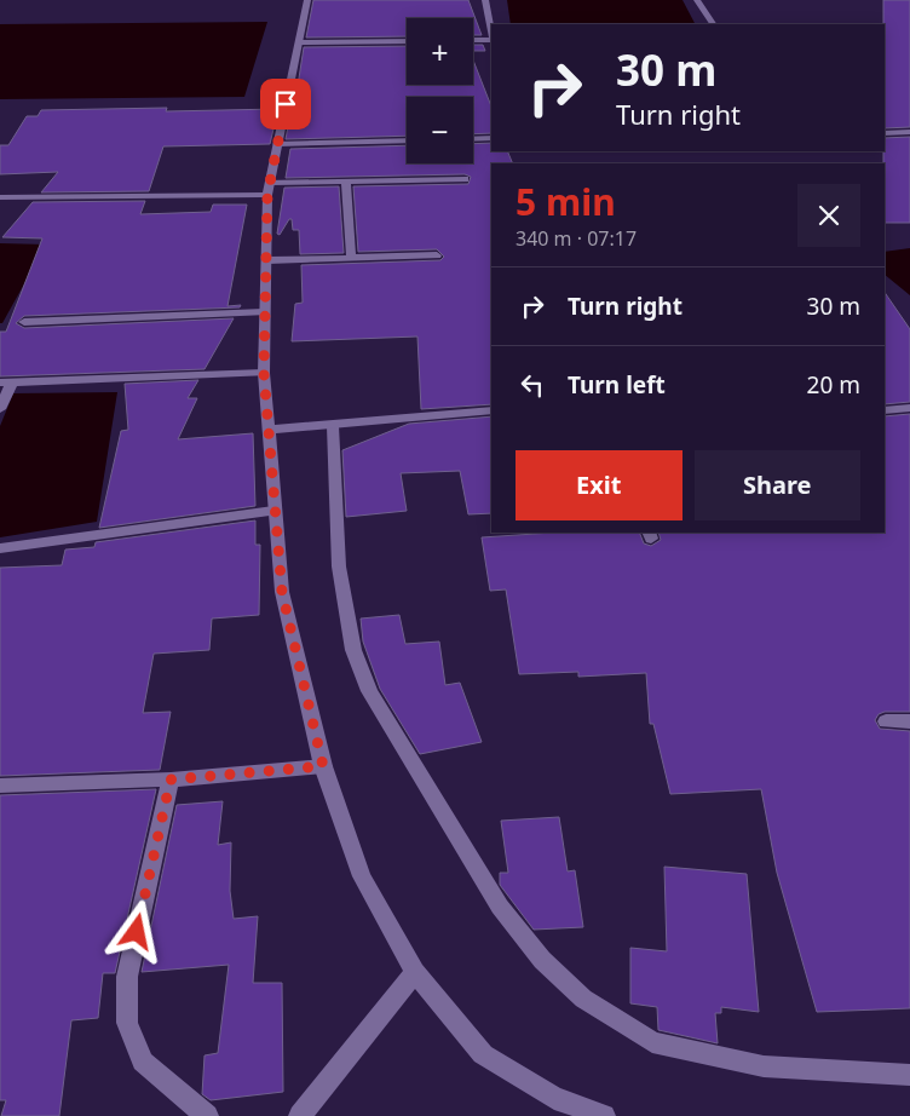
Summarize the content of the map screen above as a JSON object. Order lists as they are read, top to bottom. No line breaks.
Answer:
{"page":{"map_buttons":["+","−"],"turn":["30 m","Turn right"],"heading":["5 min","340 m · 07:17"],"list":[{"name":"Turn right","value":"30 m"},{"name":"Turn left","value":"20 m"}],"buttons":["Exit","Share"]}}
